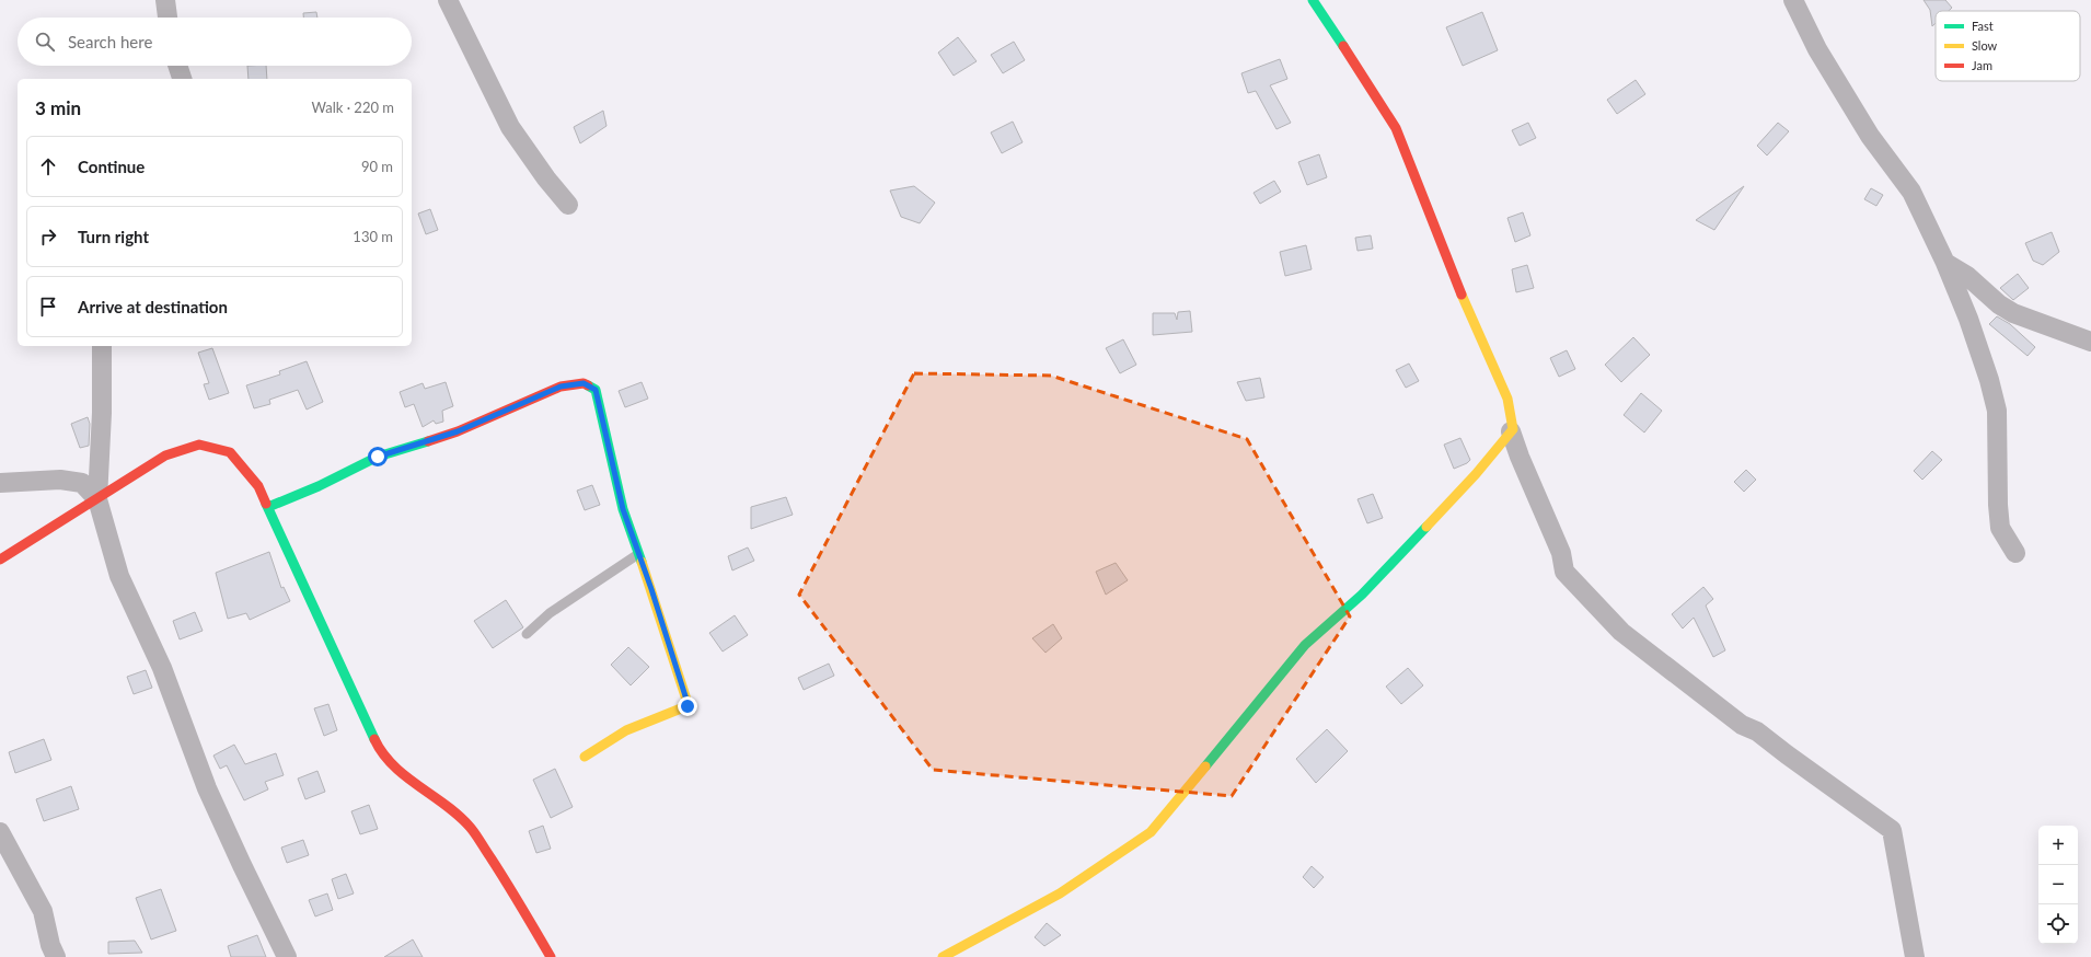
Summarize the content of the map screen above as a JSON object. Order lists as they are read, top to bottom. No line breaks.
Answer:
{"legend":["Fast","Slow","Jam"],"page":{"search":"Search here","heading":["3 min","Walk · 220 m"],"list":[["Continue","90 m"],["Turn right","130 m"],"Arrive at destination"],"map_buttons":["+","−"]}}
